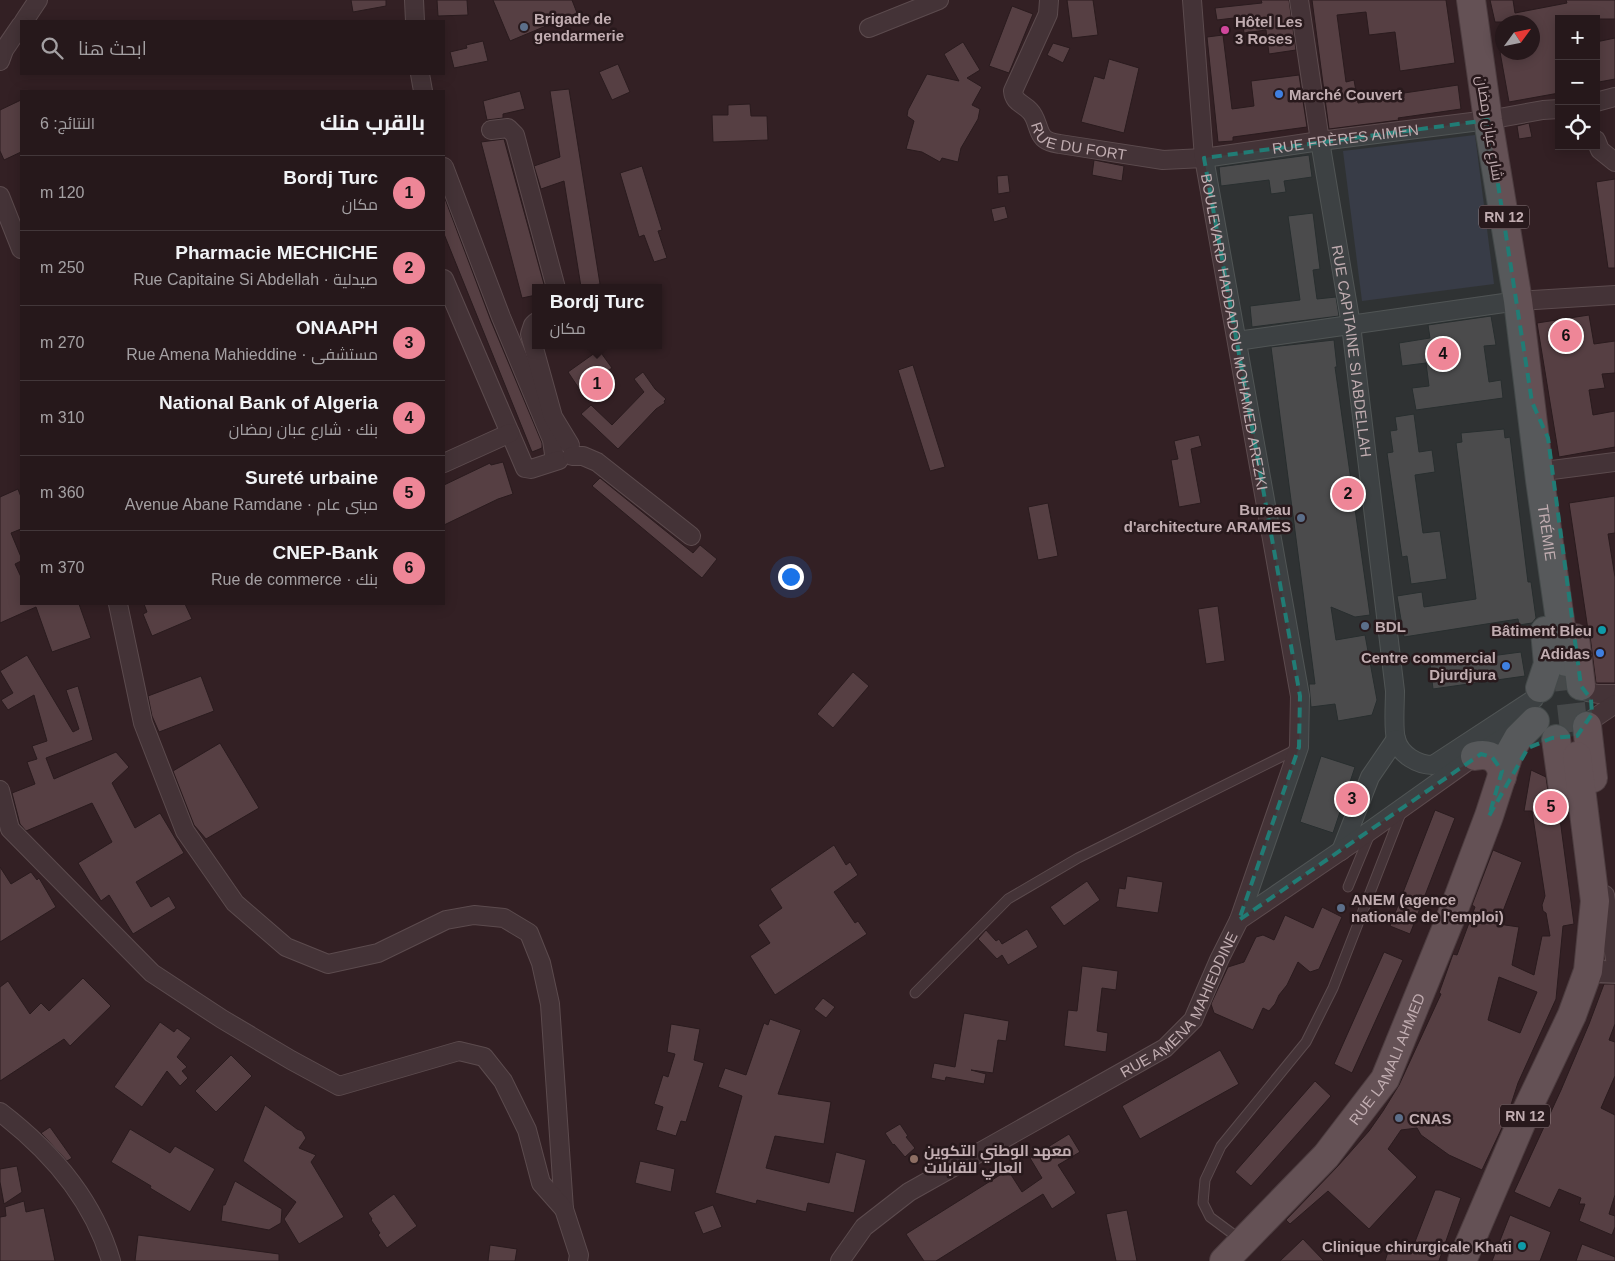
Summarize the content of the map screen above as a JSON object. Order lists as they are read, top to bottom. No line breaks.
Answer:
{"streets":{"main road":["شارع عبان رمضان","RN 12","TRÉMIE","RUE LAMALI AHMED"],"street":["RUE DU FORT","RUE FRÈRES AIMEN","BOULEVARD HADDADOU MOHAMED AREZKI","RUE CAPITAINE SI ABDELLAH","RUE AMENA MAHIEDDINE"]},"crossings":[["شارع عبان رمضان","RUE FRÈRES AIMEN"],["شارع عبان رمضان","RN 12"],["شارع عبان رمضان","TRÉMIE"],["RUE DU FORT","RUE FRÈRES AIMEN"],["RUE DU FORT","BOULEVARD HADDADOU MOHAMED AREZKI"],["RUE FRÈRES AIMEN","BOULEVARD HADDADOU MOHAMED AREZKI"],["RUE FRÈRES AIMEN","RUE CAPITAINE SI ABDELLAH"],["RN 12","TRÉMIE"],["RN 12","RUE AMENA MAHIEDDINE"],["RN 12","RUE LAMALI AHMED"],["BOULEVARD HADDADOU MOHAMED AREZKI","RUE AMENA MAHIEDDINE"],["RUE AMENA MAHIEDDINE","RUE LAMALI AHMED"]],"places":["Brigade de gendarmerie","Hôtel Les 3 Roses","Marché Couvert","Bureau d'architecture ARAMES","BDL","Bâtiment Bleu","Adidas","Centre commercial Djurdjura","ANEM (agence nationale de l'emploi)","CNAS","معهد الوطني التكوين العالي للقابلات","Clinique chirurgicale Khati"],"north":"top right","page":{"map_buttons":["+","−"],"search":"ابحث هنا","heading":["بالقرب منك","النتائج: 6"],"list":[{"mark":"1","name":"Bordj Turc","note":"مكان","value":"120 m"},{"mark":"2","name":"Pharmacie MECHICHE","note":"صيدلية · Rue Capitaine Si Abdellah","value":"250 m"},{"mark":"3","name":"ONAAPH","note":"مستشفى · Rue Amena Mahieddine","value":"270 m"},{"mark":"4","name":"National Bank of Algeria","note":"بنك · شارع عبان رمضان","value":"310 m"},{"mark":"5","name":"Sureté urbaine","note":"مبنى عام · Avenue Abane Ramdane","value":"360 m"},{"mark":"6","name":"CNEP-Bank","note":"بنك · Rue de commerce","value":"370 m"}],"popup":["Bordj Turc","مكان"],"pins":["6","4","1","2","3","5"]}}
